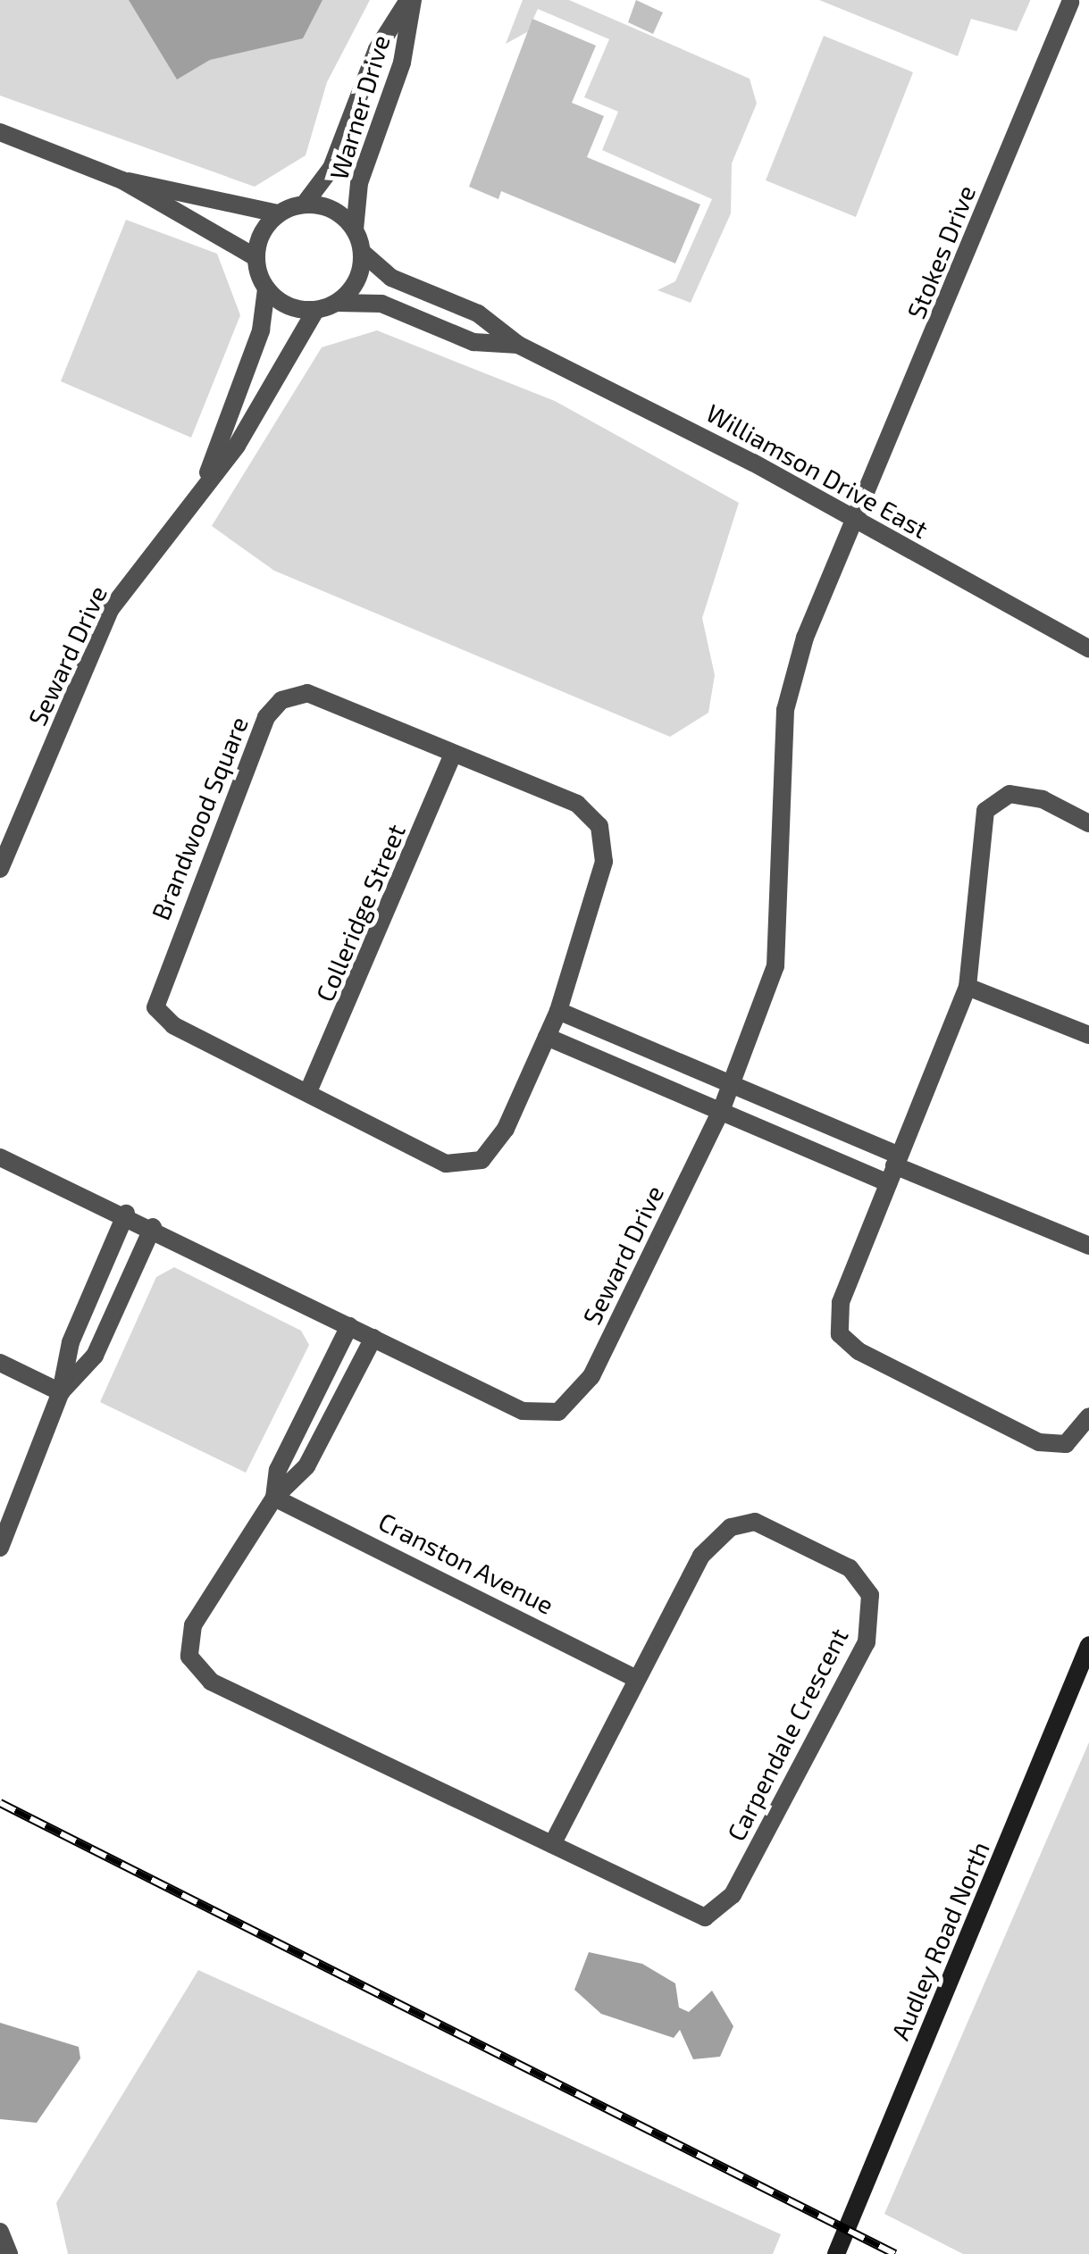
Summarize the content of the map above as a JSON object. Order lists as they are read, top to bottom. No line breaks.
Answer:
{"streets":{"street":["Warner Drive","Stokes Drive","Williamson Drive East","Seward Drive","Brandwood Square","Colleridge Street","Cranston Avenue","Carpendale Crescent","Audley Road North"]},"crossings":[["Warner Drive","Williamson Drive East"],["Warner Drive","Seward Drive"],["Stokes Drive","Williamson Drive East"],["Stokes Drive","Seward Drive"],["Williamson Drive East","Seward Drive"],["Seward Drive","Carpendale Crescent"],["Brandwood Square","Colleridge Street"],["Cranston Avenue","Carpendale Crescent"]]}
